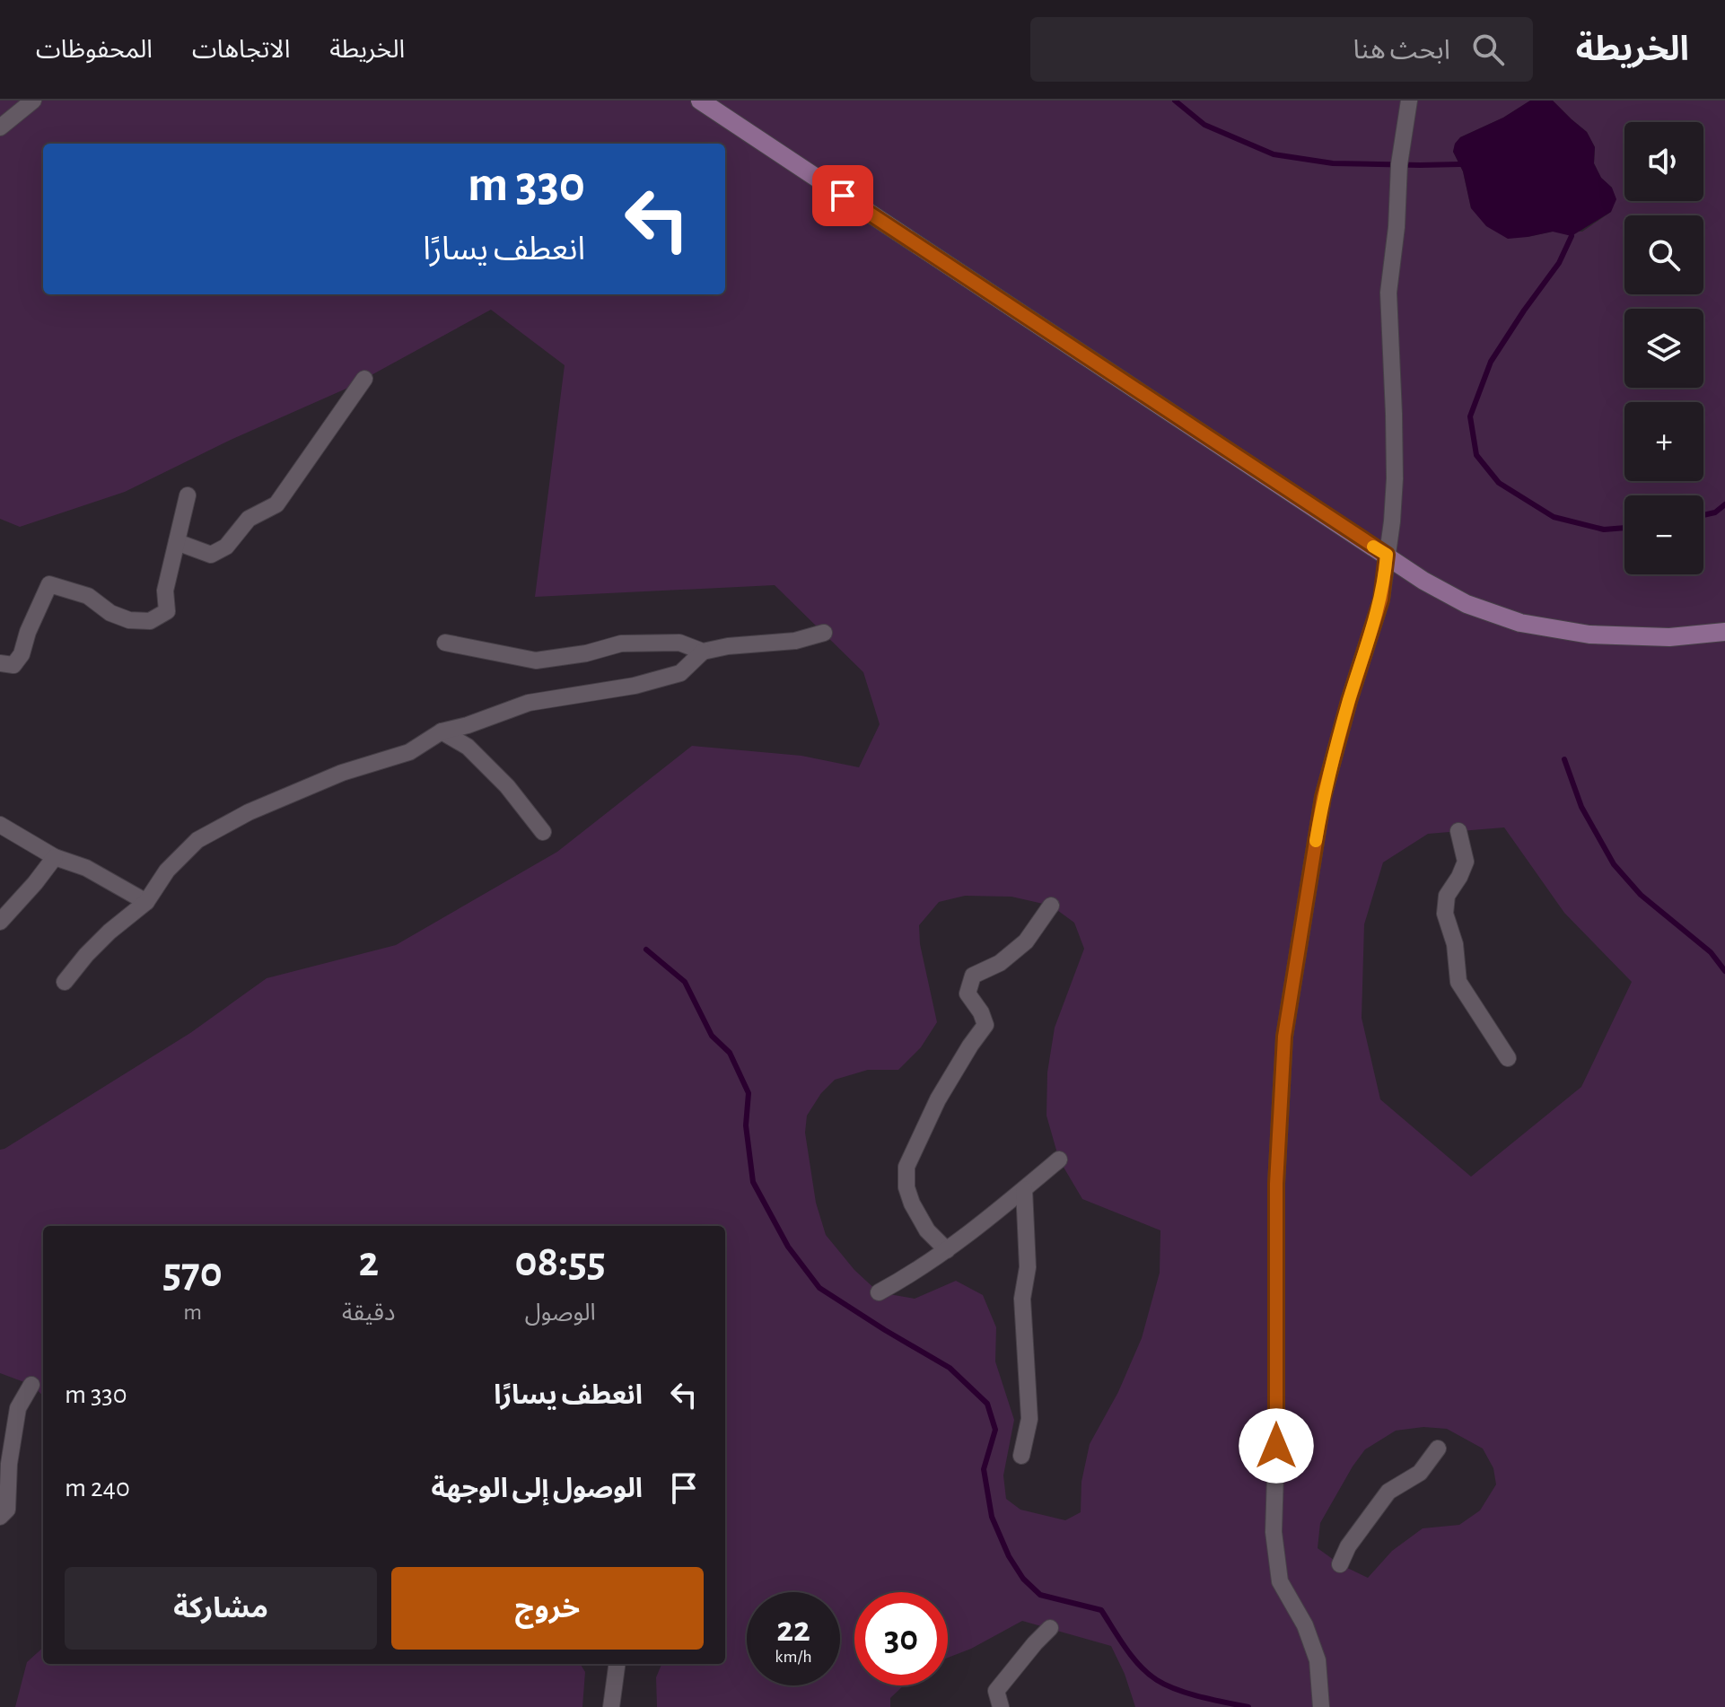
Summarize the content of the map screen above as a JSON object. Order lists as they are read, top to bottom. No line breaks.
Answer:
{"page":{"header":"الخريطة","search":"ابحث هنا","nav":["الخريطة","الاتجاهات","المحفوظات"],"map_buttons":["+","−"],"turn":["330 m","انعطف يسارًا"],"eta":["08:55","الوصول","2","دقيقة","570","m"],"list":[{"name":"انعطف يسارًا","value":"330 m"},{"name":"الوصول إلى الوجهة","value":"240 m"}],"buttons":["خروج","مشاركة"],"speed":"22 km/h","limit":"30"}}
